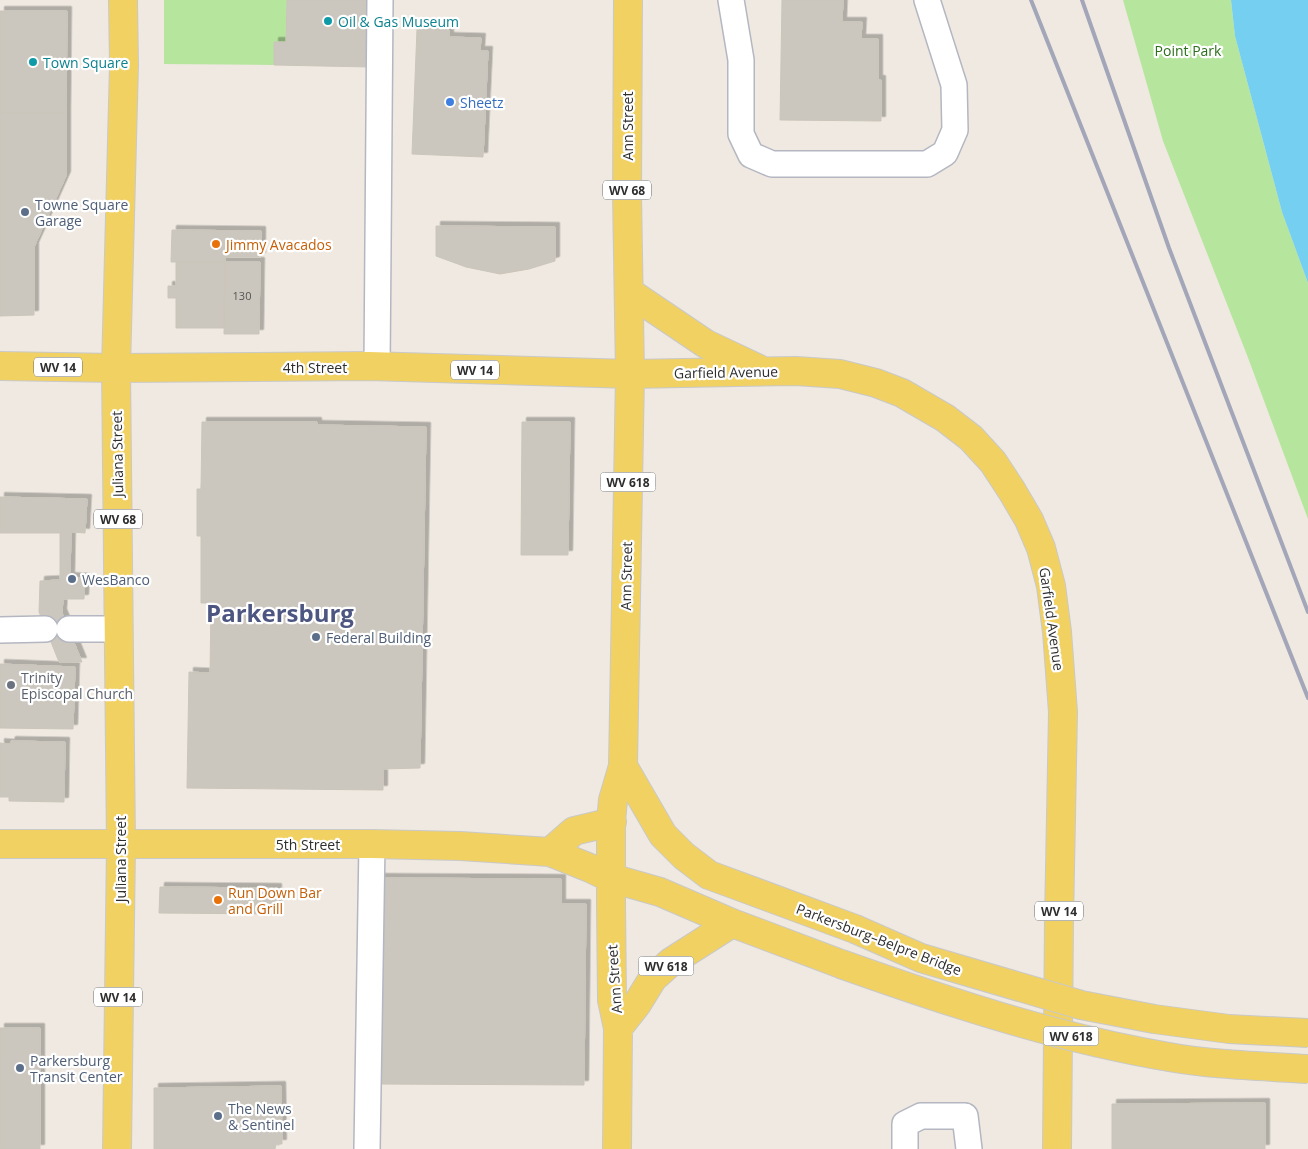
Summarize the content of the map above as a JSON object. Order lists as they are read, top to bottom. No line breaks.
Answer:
{"streets":{"main road":["Ann Street","WV 68","WV 14","4th Street","Garfield Avenue","Juliana Street","WV 618","5th Street","Parkersburg–Belpre Bridge"]},"crossings":[["Ann Street","4th Street"],["Ann Street","Garfield Avenue"],["Ann Street","WV 618"],["Ann Street","5th Street"],["Ann Street","Parkersburg–Belpre Bridge"],["4th Street","Garfield Avenue"],["4th Street","Juliana Street"],["Juliana Street","5th Street"]],"districts":["Parkersburg"],"parks":["Point Park"],"places":["Oil & Gas Museum","Town Square","Sheetz","Towne Square Garage","Jimmy Avacados","WesBanco","Federal Building","Trinity Episcopal Church","Run Down Bar and Grill","Parkersburg Transit Center","The News & Sentinel"],"house_numbers":["130"]}
